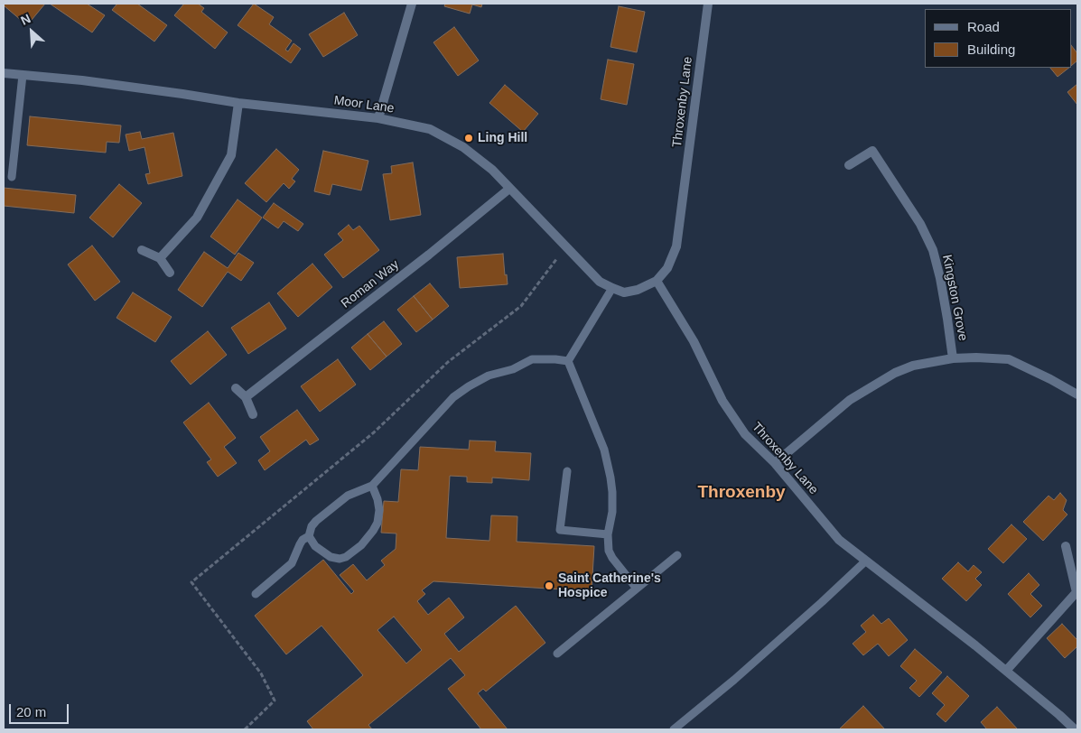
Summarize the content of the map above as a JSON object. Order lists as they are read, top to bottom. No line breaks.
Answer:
{"streets":{"street":["Throxenby Lane","Moor Lane","Roman Way","Kingston Grove"]},"crossings":[["Moor Lane","Roman Way"]],"districts":["Throxenby"],"places":["Ling Hill","Saint Catherine's Hospice"],"legend":["Road","Building"],"scale_bar":"20 m","north":"top left"}
